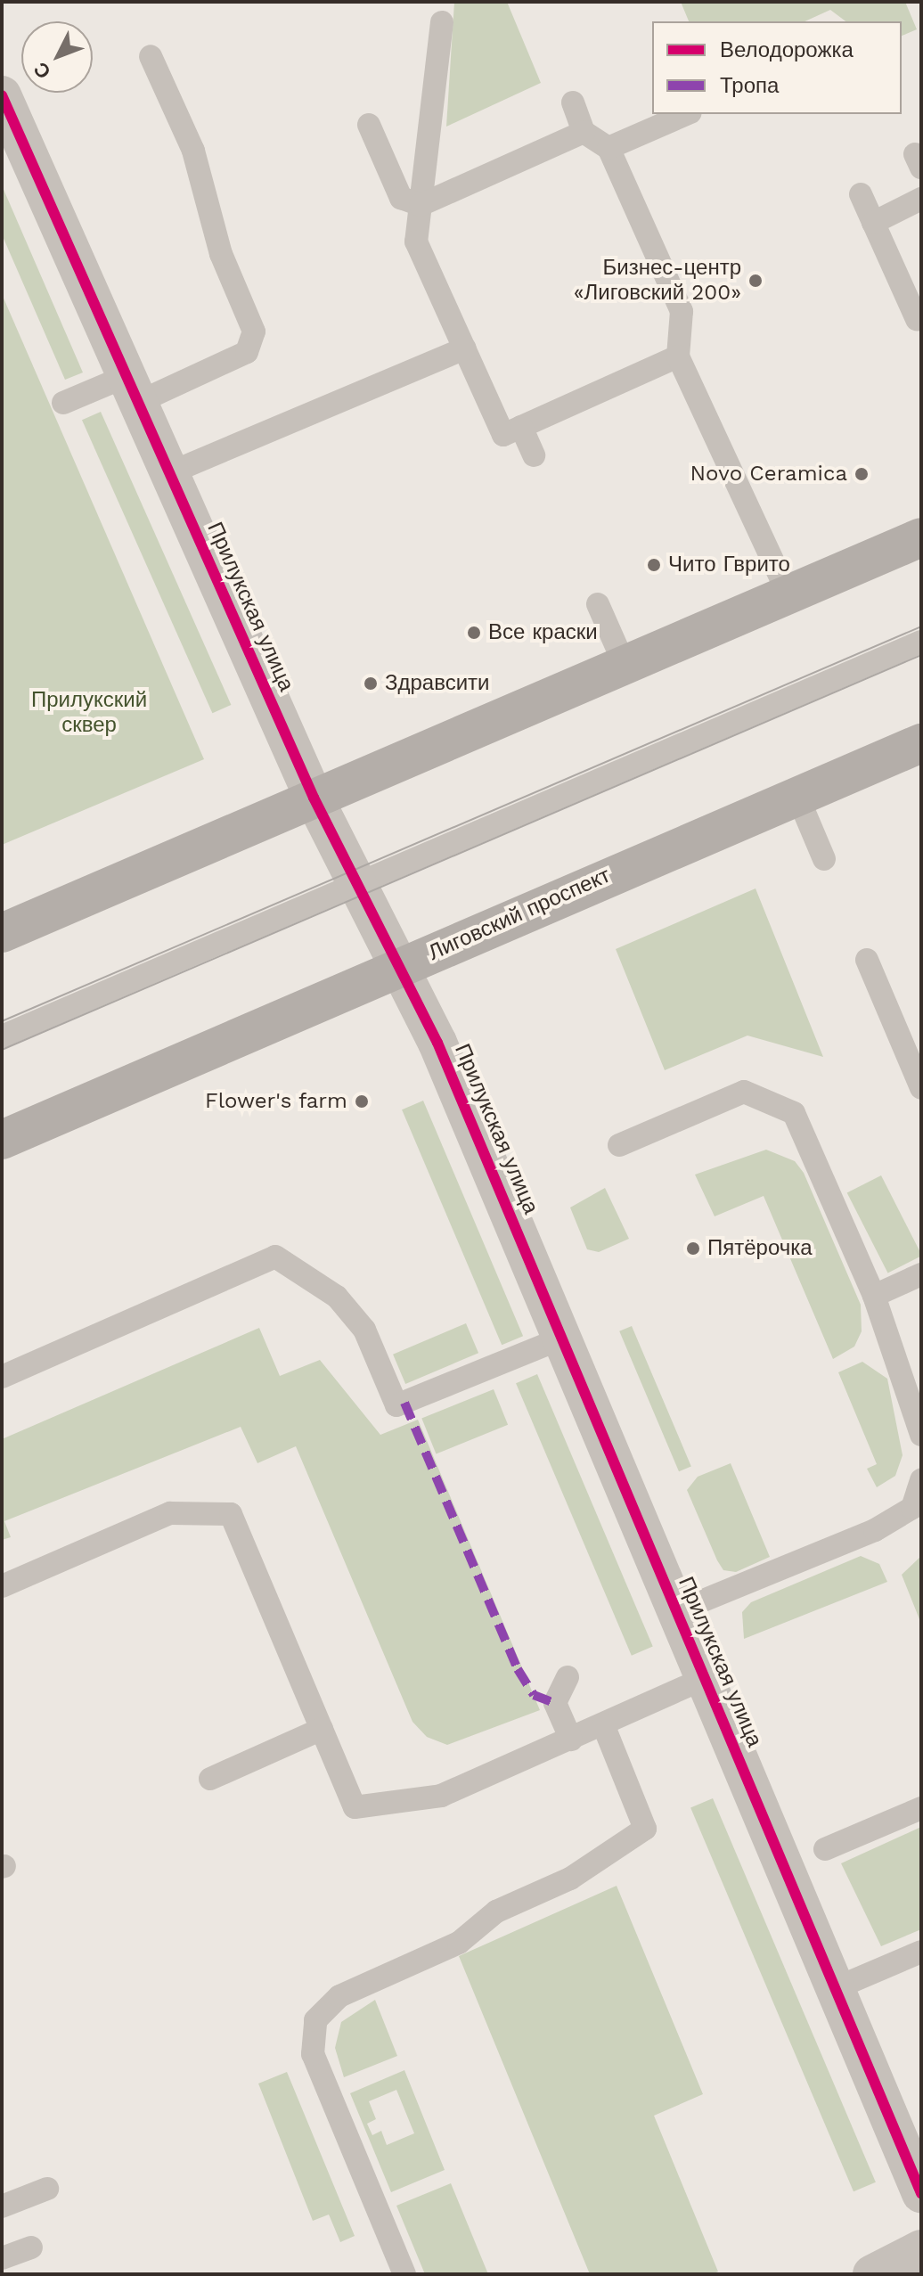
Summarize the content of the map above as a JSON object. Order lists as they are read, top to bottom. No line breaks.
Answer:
{"streets":{"main road":["Лиговский проспект"],"street":["Прилукская улица"]},"crossings":[["Прилукская улица","Лиговский проспект"]],"parks":["Прилукский сквер"],"places":["Бизнес-центр «Лиговский 200»","Novo Ceramica","Чито Гврито","Все краски","Здравсити","Flower's farm","Пятёрочка"],"legend":["Велодорожка","Тропа"],"north":"bottom left"}
